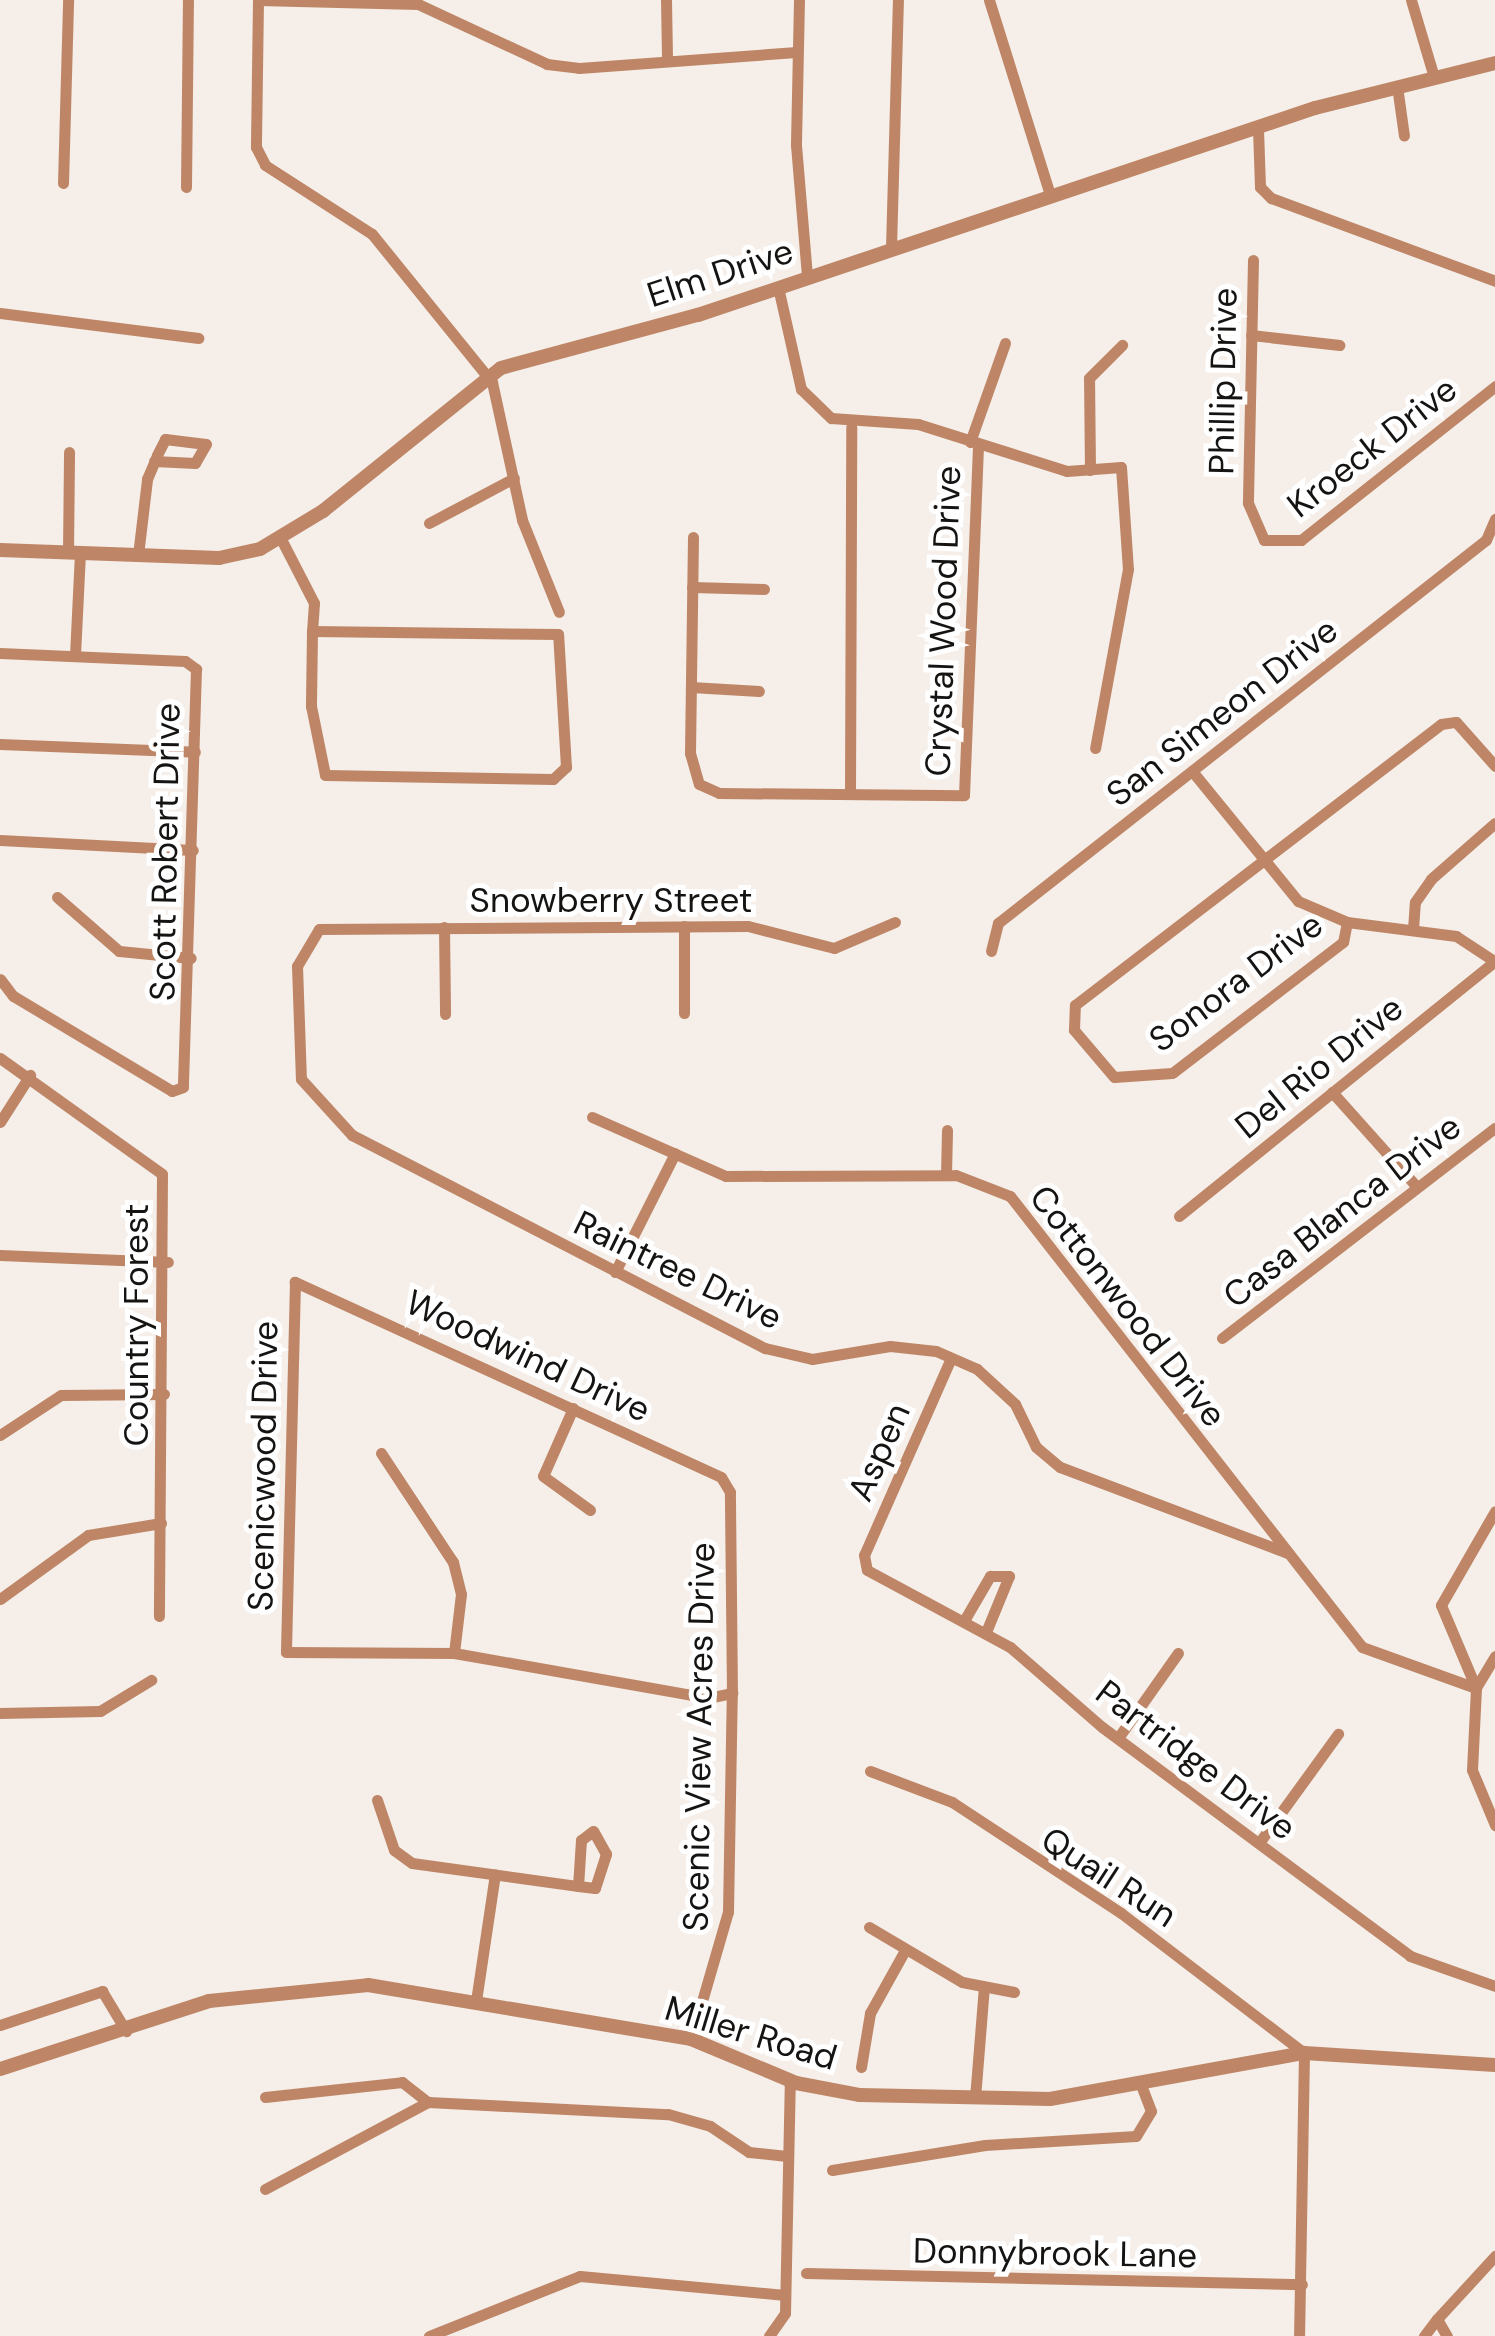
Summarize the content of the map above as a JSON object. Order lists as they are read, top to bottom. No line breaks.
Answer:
{"streets":{"street":["Elm Drive","Phillip Drive","Kroeck Drive","Crystal Wood Drive","San Simeon Drive","Scott Robert Drive","Snowberry Street","Sonora Drive","Del Rio Drive","Casa Blanca Drive","Raintree Drive","Cottonwood Drive","Country Forest","Woodwind Drive","Aspen","Scenicwood Drive","Scenic View Acres Drive","Partridge Drive","Quail Run","Miller Road","Donnybrook Lane"]},"crossings":[["Phillip Drive","Kroeck Drive"],["Snowberry Street","Raintree Drive"],["Raintree Drive","Cottonwood Drive"],["Raintree Drive","Aspen"],["Woodwind Drive","Scenicwood Drive"],["Woodwind Drive","Scenic View Acres Drive"],["Aspen","Partridge Drive"],["Scenic View Acres Drive","Miller Road"],["Quail Run","Miller Road"]]}
